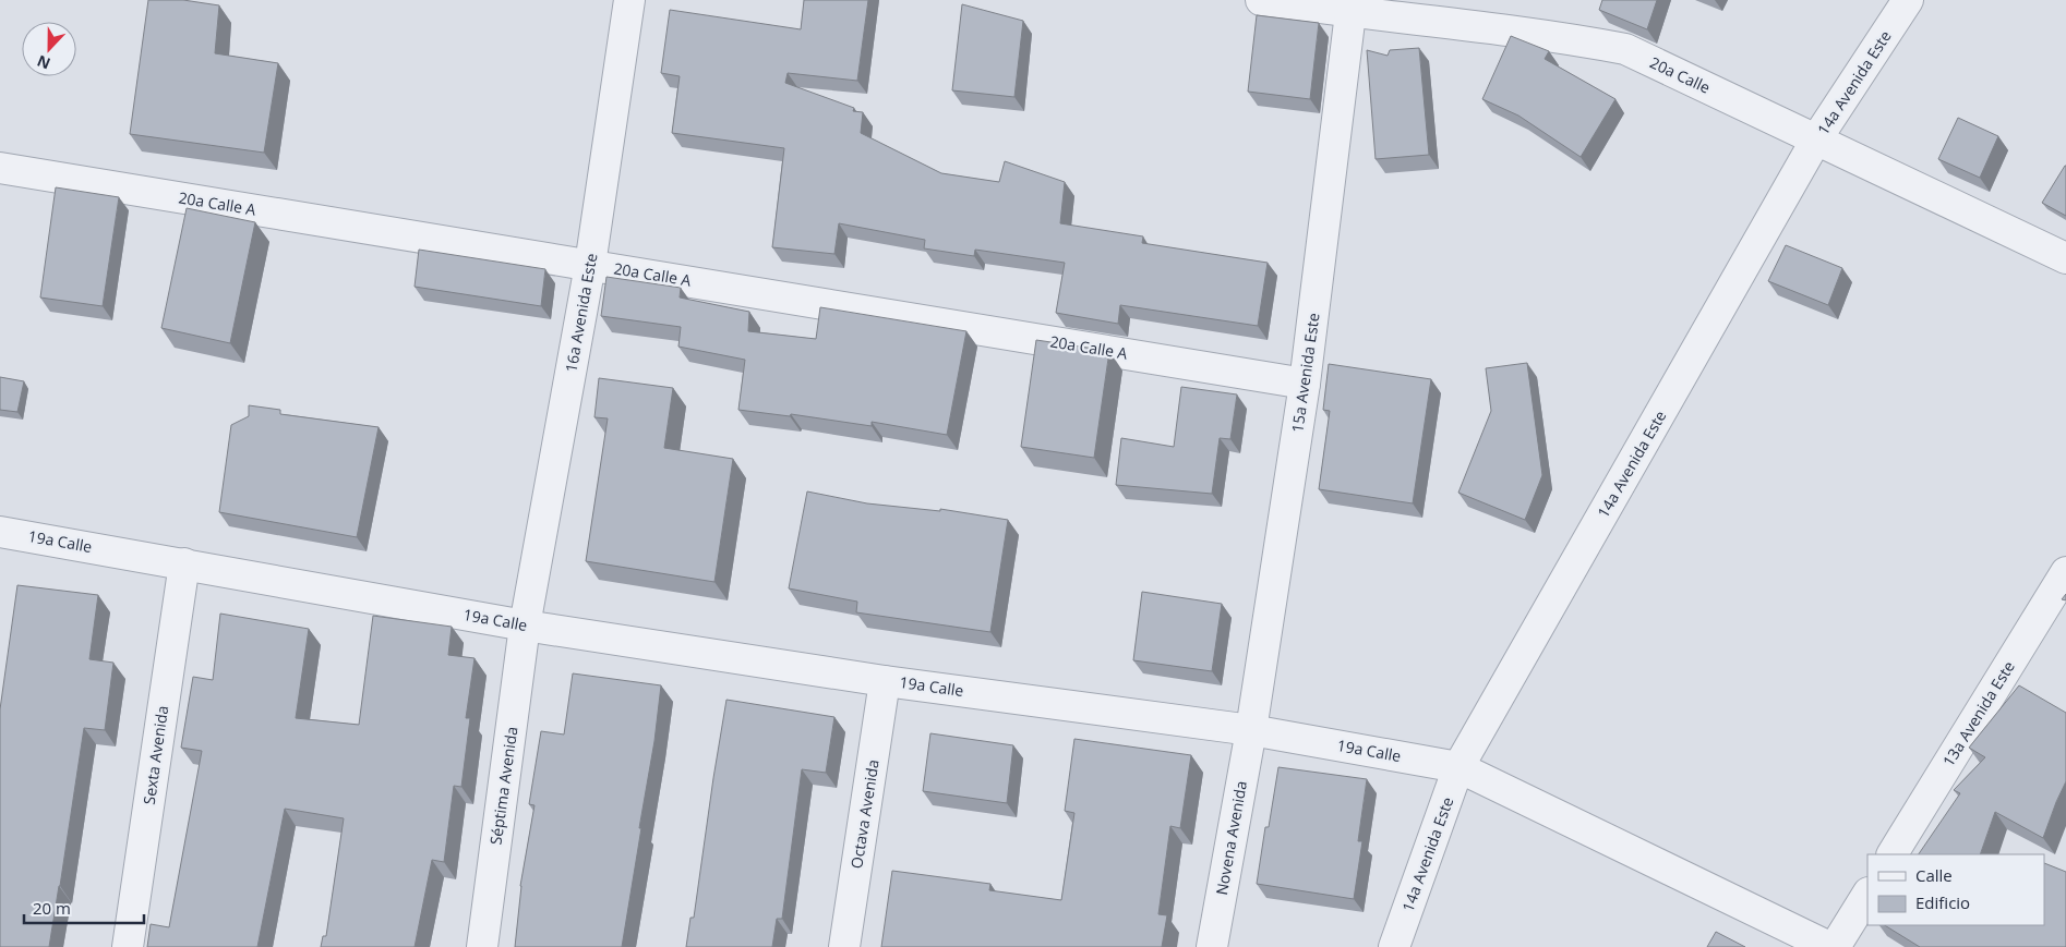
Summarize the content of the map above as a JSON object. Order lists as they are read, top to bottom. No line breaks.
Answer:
{"streets":{"street":["20a Calle","14a Avenida Este","20a Calle A","16a Avenida Este","15a Avenida Este","19a Calle","13a Avenida Este","Sexta Avenida","Séptima Avenida","Octava Avenida","Novena Avenida"]},"crossings":[["20a Calle","14a Avenida Este"],["20a Calle","15a Avenida Este"],["14a Avenida Este","19a Calle"],["20a Calle A","16a Avenida Este"],["20a Calle A","15a Avenida Este"],["16a Avenida Este","19a Calle"],["16a Avenida Este","Séptima Avenida"],["15a Avenida Este","19a Calle"],["15a Avenida Este","Novena Avenida"],["19a Calle","Sexta Avenida"],["19a Calle","Séptima Avenida"],["19a Calle","Octava Avenida"],["19a Calle","Novena Avenida"]],"legend":["Calle","Edificio"],"scale_bar":"20 m","north":"bottom"}
